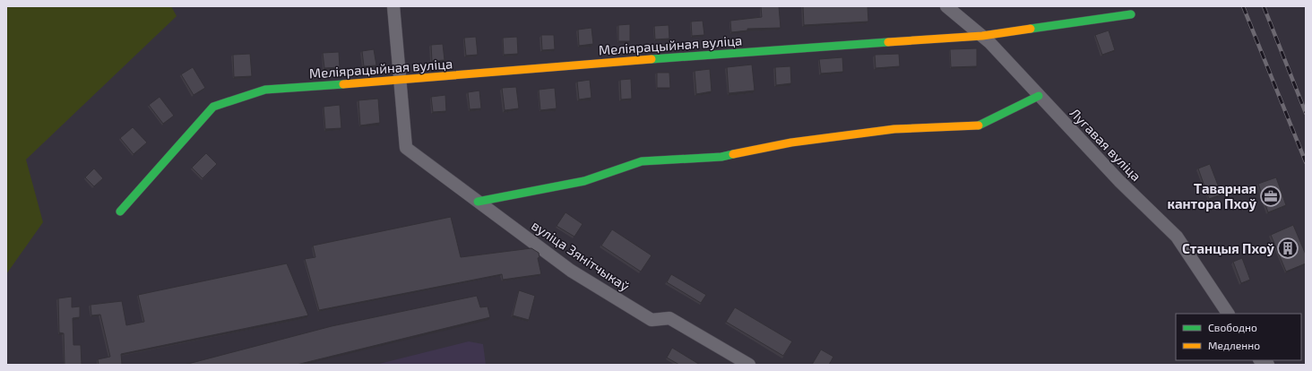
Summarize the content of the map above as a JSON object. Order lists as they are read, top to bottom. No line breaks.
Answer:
{"streets":{"street":["Меліярацыйная вуліца","Лугавая вуліца","вуліца Зянітчыкаў"]},"crossings":[["Меліярацыйная вуліца","Лугавая вуліца"],["Меліярацыйная вуліца","вуліца Зянітчыкаў"]],"places":{"office":["Таварная кантора Пхоў"],"building":["Станцыя Пхоў"]},"legend":["Свободно","Медленно"]}
